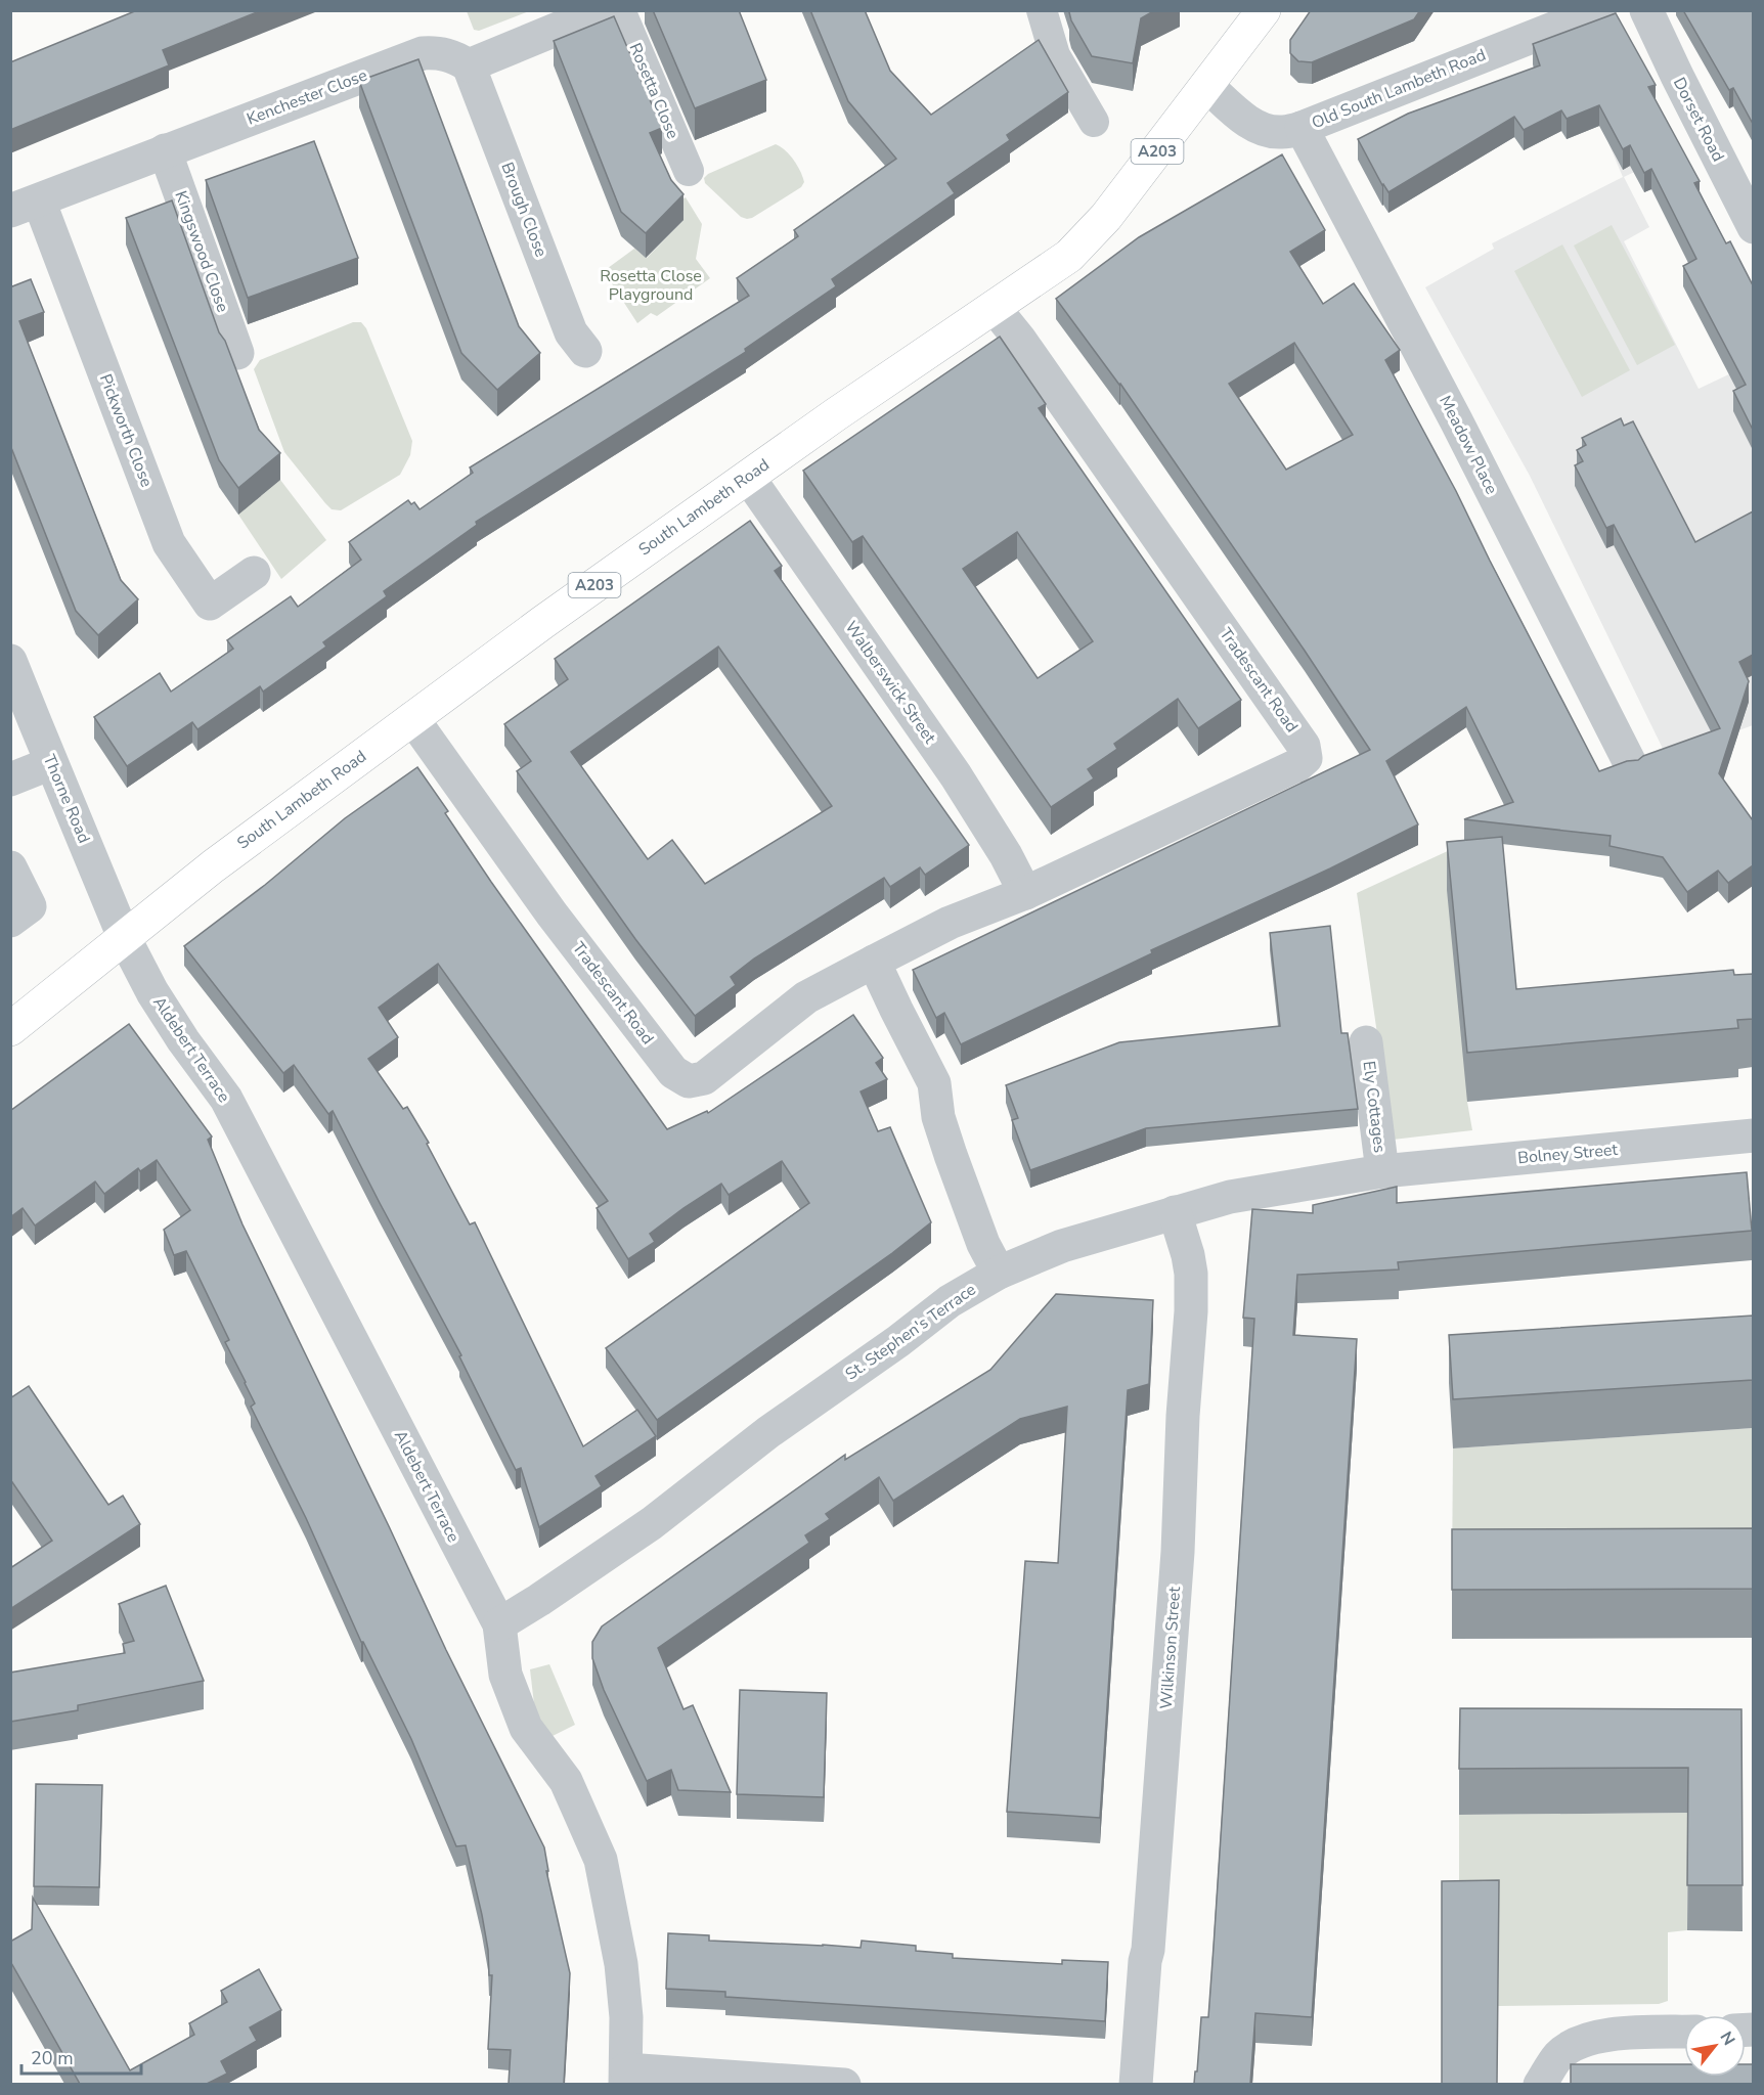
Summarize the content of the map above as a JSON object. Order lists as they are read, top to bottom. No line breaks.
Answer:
{"streets":{"highway":["A203","South Lambeth Road"],"street":["Old South Lambeth Road","Rosetta Close","Kenchester Close","Dorset Road","Brough Close","Kingswood Close","Pickworth Close","Meadow Place","Tradescant Road","Walberswick Street","Thorne Road","Aldebert Terrace","Ely Cottages","Bolney Street","St. Stephen's Terrace","Wilkinson Street"]},"crossings":[["Old South Lambeth Road","Meadow Place"],["Old South Lambeth Road","South Lambeth Road"],["Kenchester Close","Brough Close"],["Kenchester Close","Kingswood Close"],["Kenchester Close","Pickworth Close"],["South Lambeth Road","Tradescant Road"],["South Lambeth Road","Walberswick Street"],["South Lambeth Road","Thorne Road"],["South Lambeth Road","Aldebert Terrace"],["Tradescant Road","Walberswick Street"],["Thorne Road","Aldebert Terrace"],["Aldebert Terrace","St. Stephen's Terrace"],["Ely Cottages","Bolney Street"],["Ely Cottages","St. Stephen's Terrace"],["Bolney Street","St. Stephen's Terrace"],["St. Stephen's Terrace","Wilkinson Street"]],"parks":["Rosetta Close Playground"],"scale_bar":"20 m","north":"top right"}
